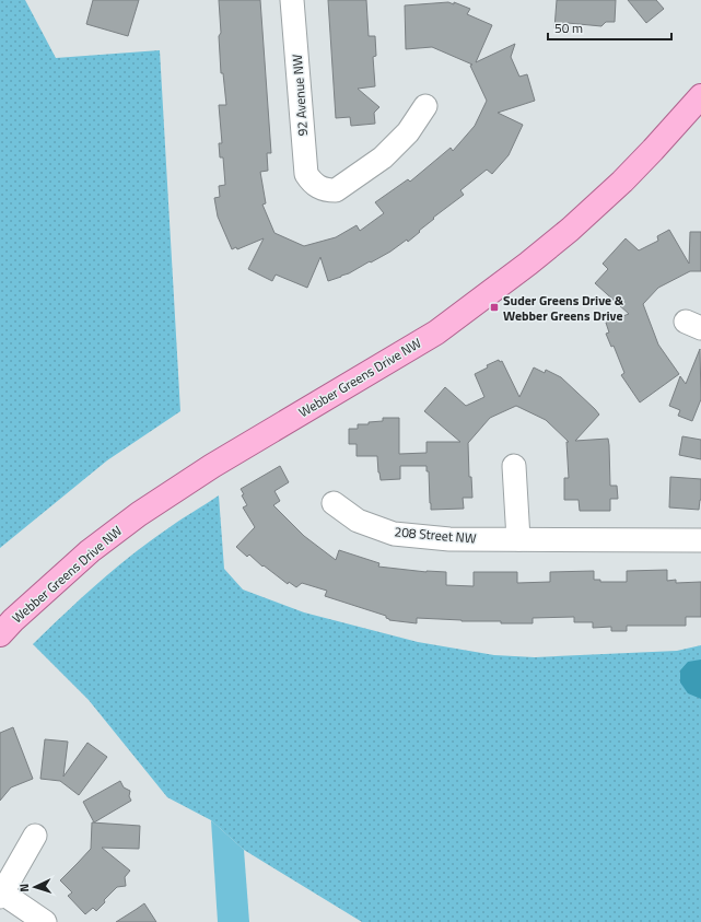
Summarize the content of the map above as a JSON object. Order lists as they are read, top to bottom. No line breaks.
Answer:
{"streets":{"main road":["Webber Greens Drive NW"],"street":["92 Avenue NW","208 Street NW"]},"places":{"transit":["Suder Greens Drive & Webber Greens Drive"]},"scale_bar":"50 m","north":"left"}
